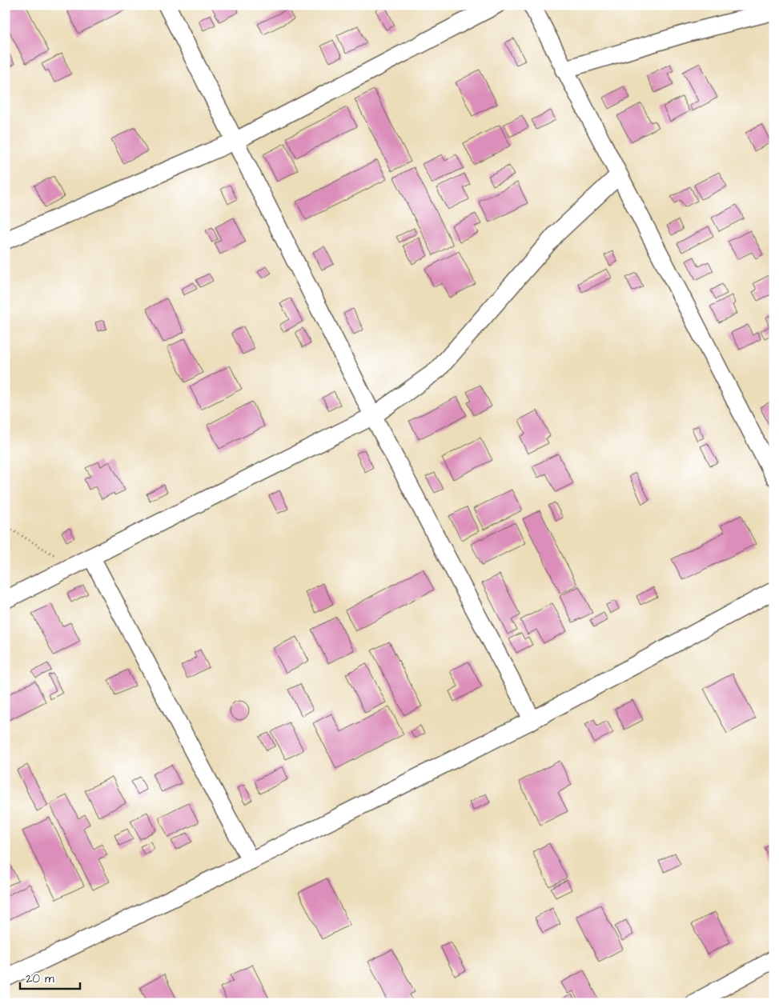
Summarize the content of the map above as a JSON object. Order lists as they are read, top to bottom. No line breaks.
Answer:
{"scale_bar":"20 m"}
